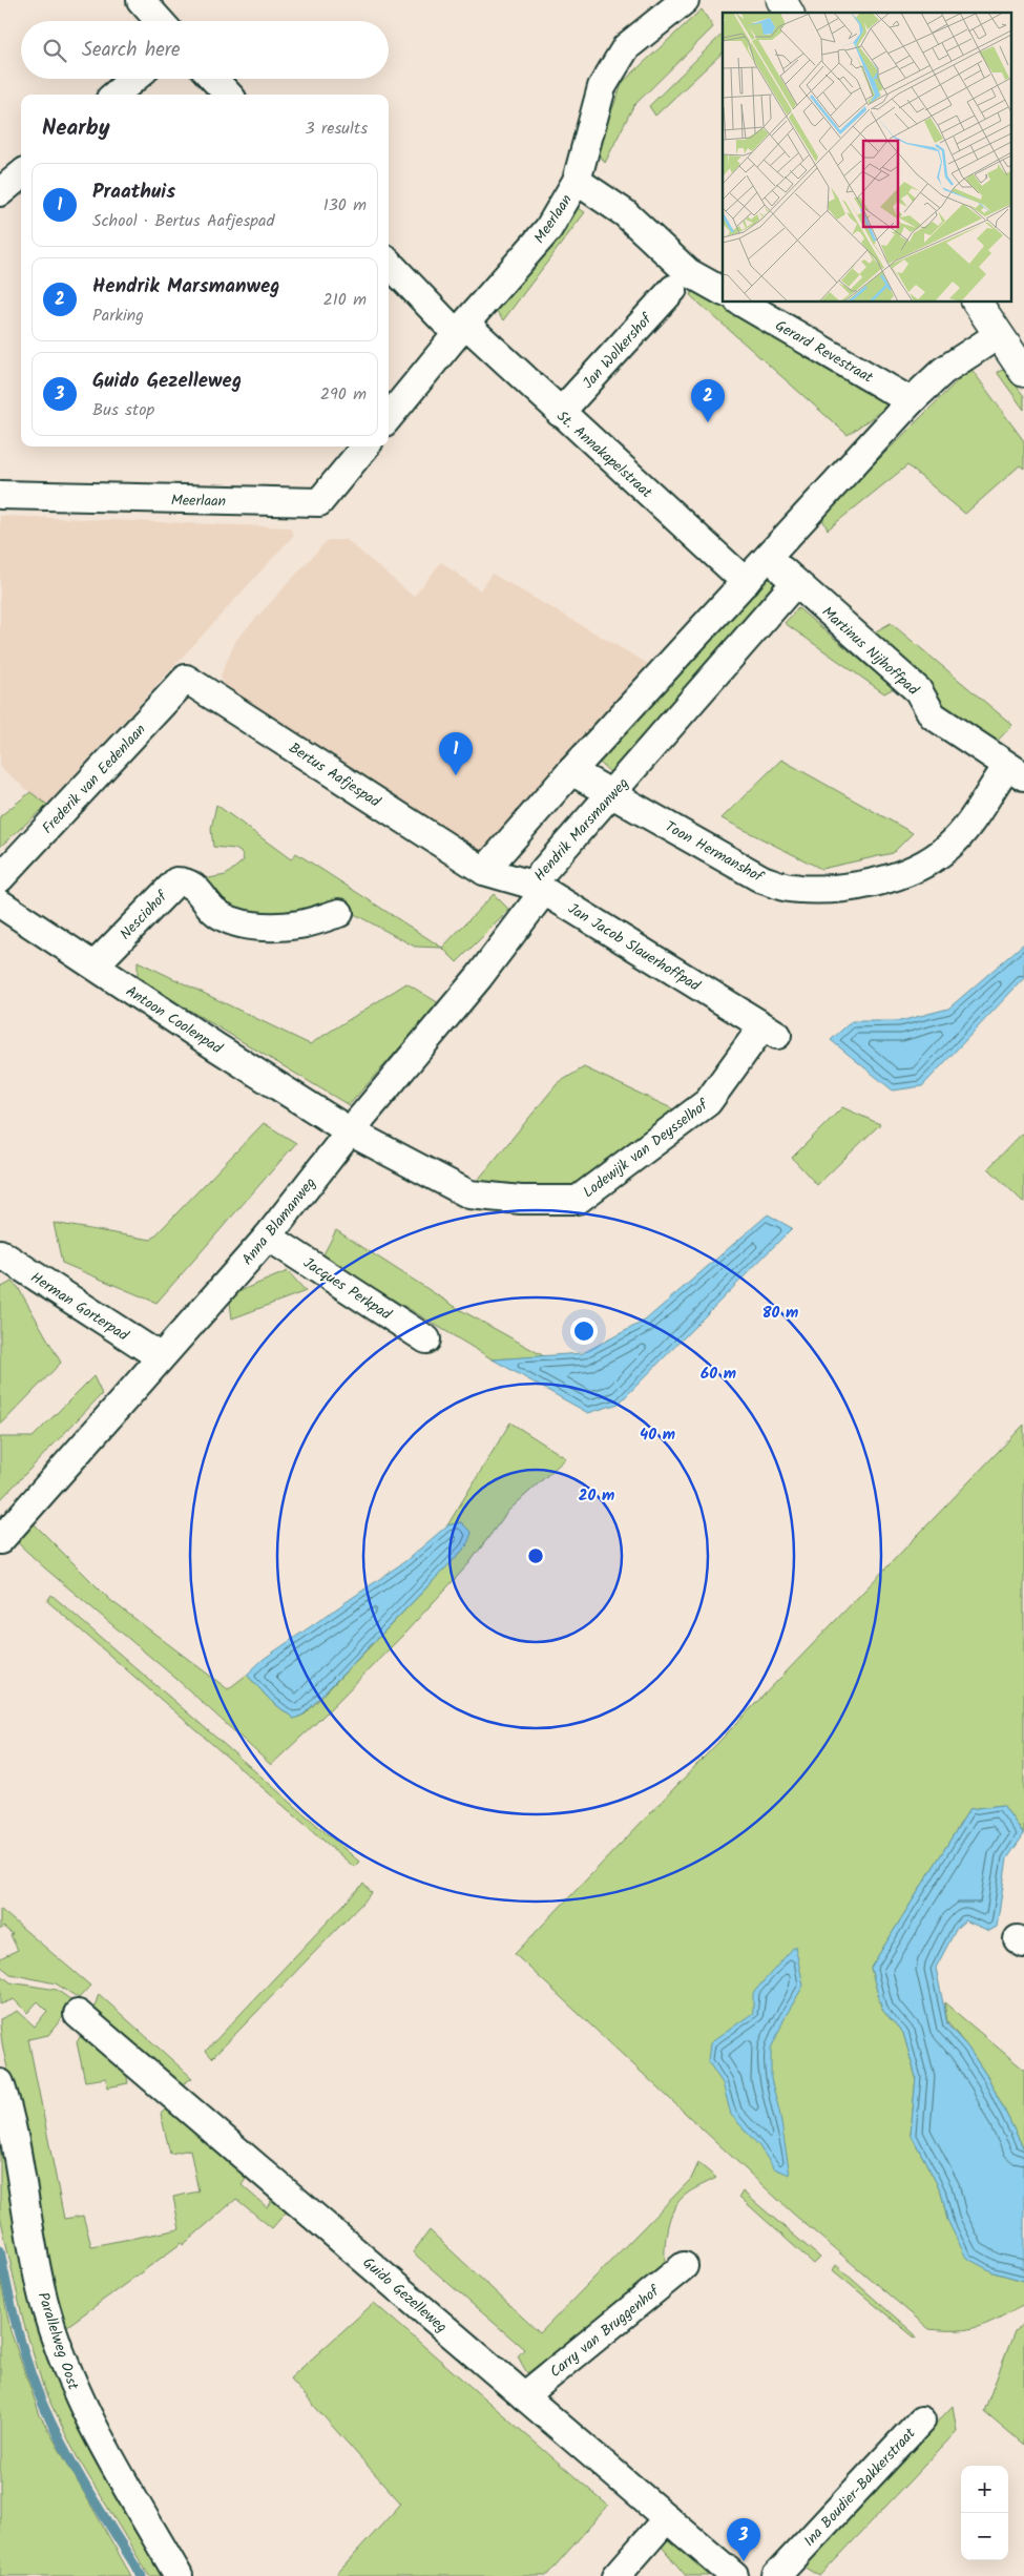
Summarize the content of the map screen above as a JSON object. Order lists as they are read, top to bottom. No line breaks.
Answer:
{"streets":{"street":["Meerlaan","Jan Wolkershof","Gerard Revestraat","St. Annakapelstraat","Martinus Nijhoffpad","Bertus Aafjespad","Frederik van Eedenlaan","Hendrik Marsmanweg","Toon Hermanshof","Nesciohof","Jan Jacob Slauerhoffpad","Antoon Coolenpad","Lodewijk van Deysselhof","Anna Blamanweg","Jacques Perkpad","Herman Gorterpad","Guido Gezelleweg","Carry van Bruggenhof","Parallelweg Oost","Ina Boudier-Bakkerstraat"]},"crossings":[["Meerlaan","St. Annakapelstraat"],["Jan Wolkershof","St. Annakapelstraat"],["Martinus Nijhoffpad","Hendrik Marsmanweg"],["Martinus Nijhoffpad","Toon Hermanshof"],["Bertus Aafjespad","Frederik van Eedenlaan"],["Bertus Aafjespad","Jan Jacob Slauerhoffpad"],["Hendrik Marsmanweg","Toon Hermanshof"],["Hendrik Marsmanweg","Jan Jacob Slauerhoffpad"],["Hendrik Marsmanweg","Anna Blamanweg"],["Nesciohof","Antoon Coolenpad"],["Jan Jacob Slauerhoffpad","Lodewijk van Deysselhof"],["Jan Jacob Slauerhoffpad","Anna Blamanweg"],["Antoon Coolenpad","Lodewijk van Deysselhof"],["Antoon Coolenpad","Anna Blamanweg"],["Lodewijk van Deysselhof","Anna Blamanweg"],["Anna Blamanweg","Jacques Perkpad"],["Anna Blamanweg","Herman Gorterpad"],["Guido Gezelleweg","Carry van Bruggenhof"]],"page":{"search":"Search here","heading":["Nearby","3 results"],"list":[{"mark":"1","name":"Praathuis","note":"School · Bertus Aafjespad","value":"130 m"},{"mark":"2","name":"Hendrik Marsmanweg","note":"Parking","value":"210 m"},{"mark":"3","name":"Guido Gezelleweg","note":"Bus stop","value":"290 m"}],"pins":["2","1","3"],"map_buttons":["+","−"]},"rings":["80 m","60 m","40 m","20 m"]}
